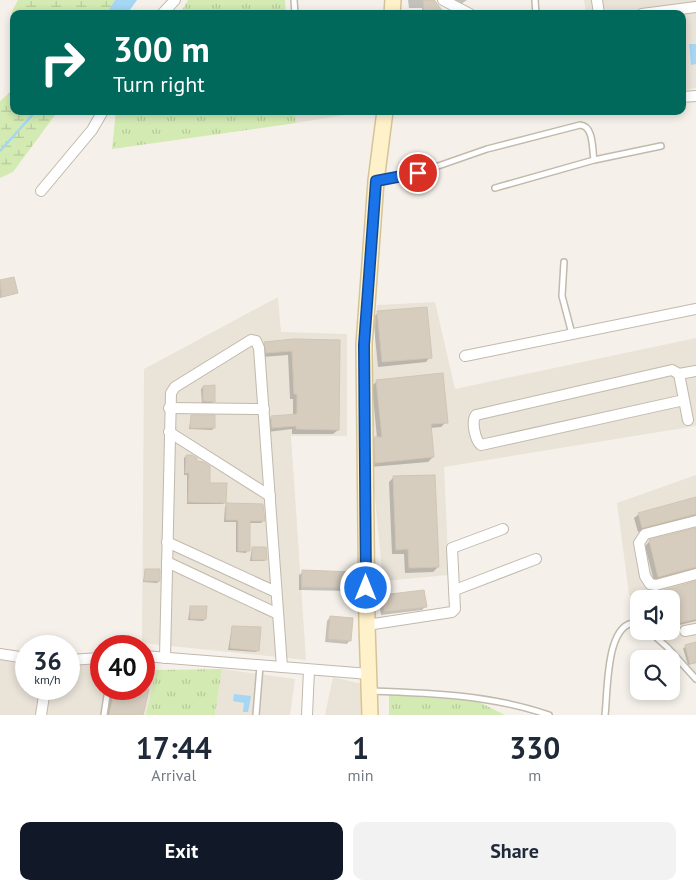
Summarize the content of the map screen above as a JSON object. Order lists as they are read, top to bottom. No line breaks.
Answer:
{"page":{"turn":["300 m","Turn right"],"speed":"36 km/h","limit":"40","eta":["17:44","Arrival","1","min","330","m"],"buttons":["Exit","Share"]}}
